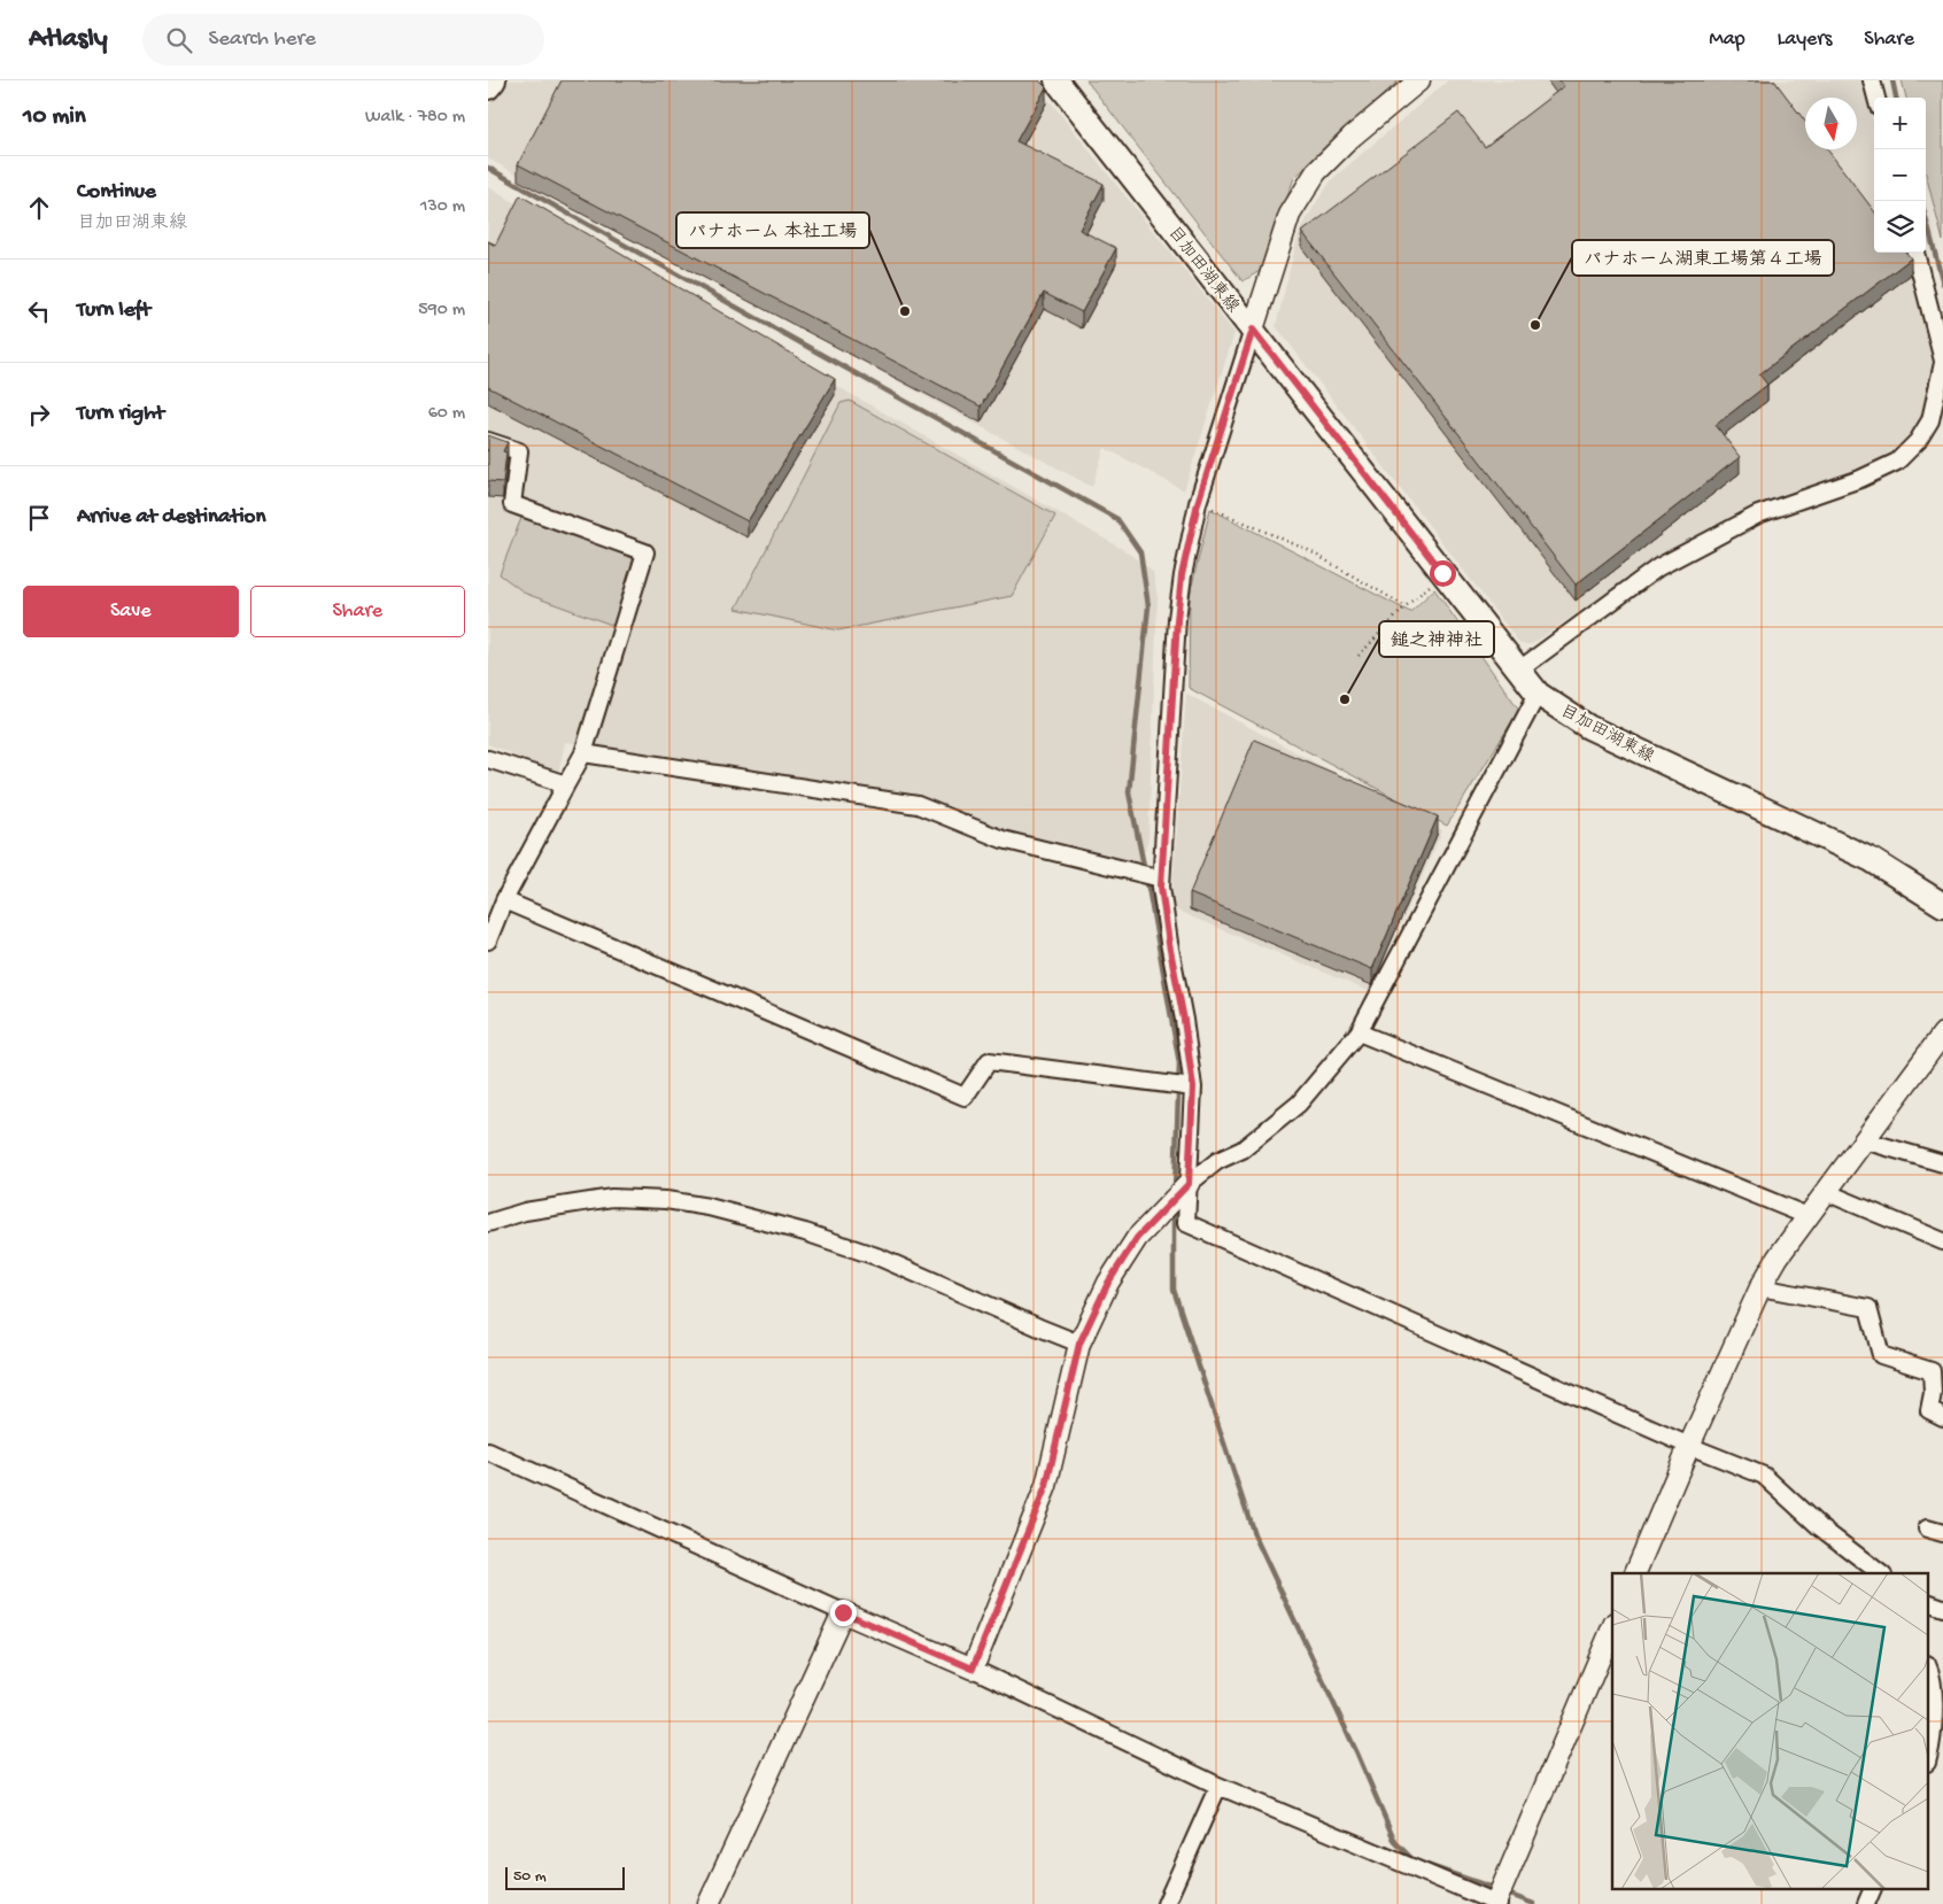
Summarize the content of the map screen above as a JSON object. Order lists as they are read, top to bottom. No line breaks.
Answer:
{"streets":{"main road":["目加田湖東線"]},"places":["パナホーム 本社工場","パナホーム湖東工場第４工場","鎚之神神社"],"scale_bar":"50 m","north":"bottom","page":{"header":"Atlasly","search":"Search here","nav":["Map","Layers","Share"],"heading":["10 min","Walk · 780 m"],"map_buttons":["+","−"],"list":[["Continue","目加田湖東線","130 m"],["Turn left","590 m"],["Turn right","60 m"],"Arrive at destination"],"buttons":["Save","Share"],"scale":"50 m"}}
